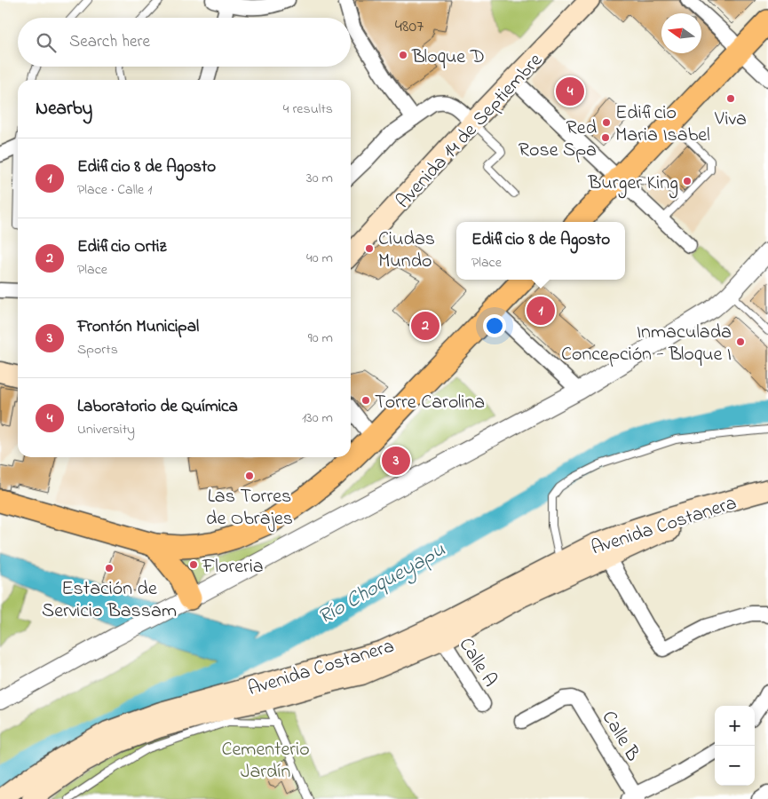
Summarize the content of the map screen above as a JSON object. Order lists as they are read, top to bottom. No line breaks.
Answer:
{"streets":{"main road":["Avenida 14 de Septiembre","Avenida Costanera"],"street":["Calle A","Calle B"]},"crossings":[["Avenida Costanera","Calle A"]],"water":["Río Choqueyapu"],"parks":["Cementerio Jardín"],"places":["Bloque D","Viva","Edificio Maria Isabel","Red Rose Spa","Burger King","Ciudas Mundo","Inmaculada Concepción - Bloque I","Torre Carolina","Las Torres de Obrajes","Floreria","Estación de Servicio Bassam"],"house_numbers":["4807"],"north":"left","page":{"search":"Search here","pins":["4","1","2","3"],"heading":["Nearby","4 results"],"list":[{"mark":"1","name":"Edificio 8 de Agosto","note":"Place · Calle 1","value":"30 m"},{"mark":"2","name":"Edificio Ortiz","note":"Place","value":"40 m"},{"mark":"3","name":"Frontón Municipal","note":"Sports","value":"90 m"},{"mark":"4","name":"Laboratorio de Química","note":"University","value":"130 m"}],"popup":["Edificio 8 de Agosto","Place"],"map_buttons":["+","−"]}}
